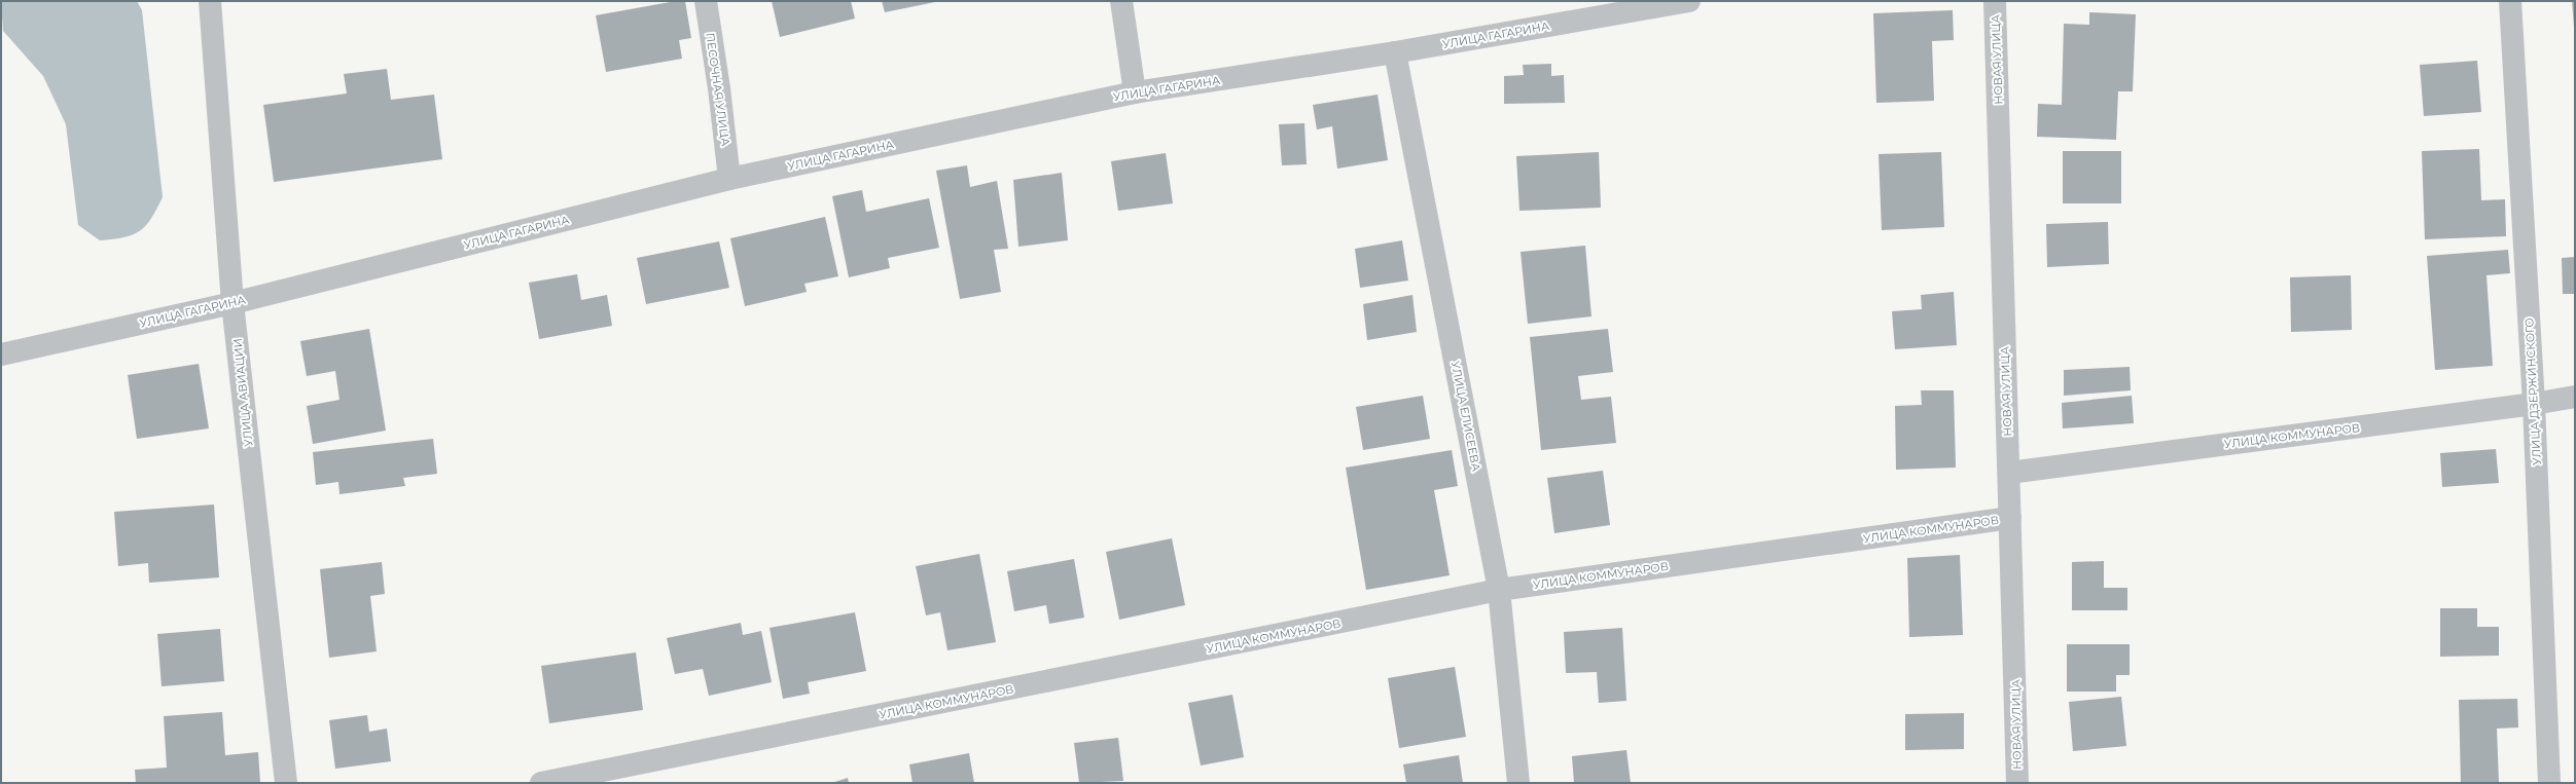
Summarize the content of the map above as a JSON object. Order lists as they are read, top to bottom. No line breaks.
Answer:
{"streets":{"street":["УЛИЦА ГАГАРИНА","НОВАЯ УЛИЦА","ПЕСОЧНАЯ УЛИЦА","УЛИЦА ДЗЕРЖИНСКОГО","УЛИЦА АВИАЦИИ","УЛИЦА ЕЛИСЕЕВА","УЛИЦА КОММУНАРОВ"]},"crossings":[["УЛИЦА ГАГАРИНА","ПЕСОЧНАЯ УЛИЦА"],["УЛИЦА ГАГАРИНА","УЛИЦА АВИАЦИИ"],["УЛИЦА ГАГАРИНА","УЛИЦА ЕЛИСЕЕВА"],["НОВАЯ УЛИЦА","УЛИЦА КОММУНАРОВ"],["УЛИЦА ДЗЕРЖИНСКОГО","УЛИЦА КОММУНАРОВ"],["УЛИЦА ЕЛИСЕЕВА","УЛИЦА КОММУНАРОВ"]]}
